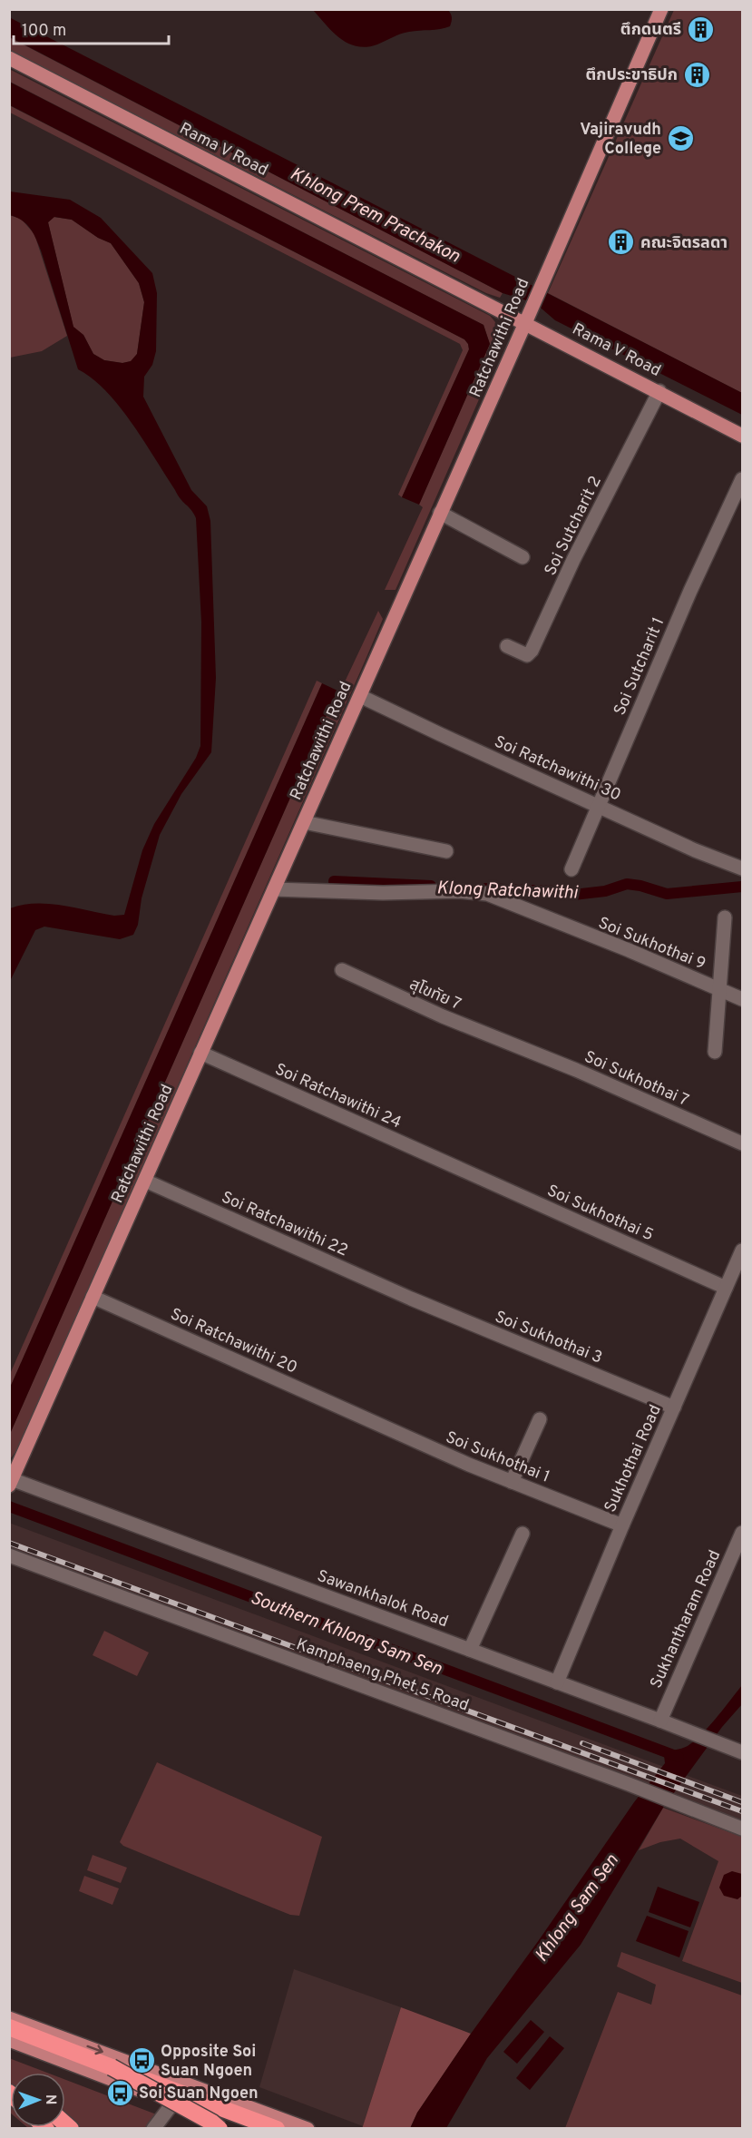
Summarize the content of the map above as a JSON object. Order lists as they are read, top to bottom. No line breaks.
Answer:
{"streets":{"main road":["Rama V Road","Ratchawithi Road"],"street":["Soi Sutcharit 2","Soi Sutcharit 1","Soi Ratchawithi 30","Soi Sukhothai 9","สุโขทัย 7","Soi Sukhothai 7","Soi Ratchawithi 24","Soi Sukhothai 5","Soi Ratchawithi 22","Soi Sukhothai 3","Soi Ratchawithi 20","Soi Sukhothai 1","Sukhothai Road","Sawankhalok Road","Sukhantharam Road","Kamphaeng Phet 5 Road"]},"crossings":[["Rama V Road","Ratchawithi Road"],["Rama V Road","Soi Sutcharit 2"],["Ratchawithi Road","Soi Ratchawithi 30"],["Ratchawithi Road","Soi Sukhothai 9"],["Ratchawithi Road","Soi Ratchawithi 24"],["Ratchawithi Road","Soi Ratchawithi 22"],["Ratchawithi Road","Soi Ratchawithi 20"],["Ratchawithi Road","Sawankhalok Road"],["Soi Sutcharit 1","Soi Ratchawithi 30"],["สุโขทัย 7","Soi Sukhothai 7"],["Soi Ratchawithi 24","Soi Sukhothai 5"],["Soi Sukhothai 5","Sukhothai Road"],["Soi Ratchawithi 22","Soi Sukhothai 3"],["Soi Sukhothai 3","Sukhothai Road"],["Soi Ratchawithi 20","Soi Sukhothai 1"],["Soi Sukhothai 1","Sukhothai Road"],["Sukhothai Road","Sawankhalok Road"],["Sawankhalok Road","Sukhantharam Road"]],"water":["Khlong Prem Prachakon","Klong Ratchawithi","Southern Khlong Sam Sen","Khlong Sam Sen"],"places":{"building":["ตึกดนตรี","ตึกประขาธิปก","คณะจิตรลดา"],"school or university":["Vajiravudh College"],"bus stop":["Opposite Soi Suan Ngoen","Soi Suan Ngoen"]},"scale_bar":"100 m","north":"right"}
